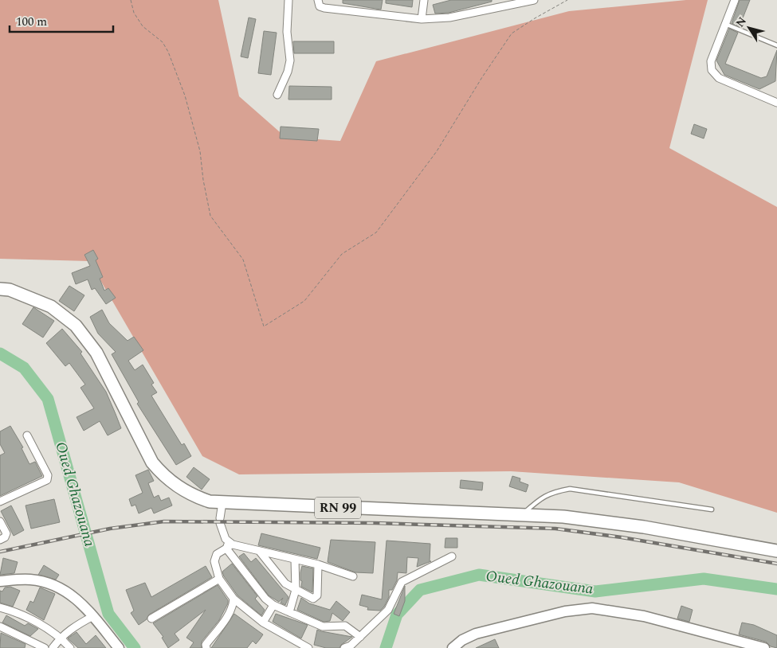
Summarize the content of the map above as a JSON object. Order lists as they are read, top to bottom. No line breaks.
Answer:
{"streets":{"main road":["RN 99"]},"water":["Oued Ghazouana"],"scale_bar":"100 m","north":"top left"}
